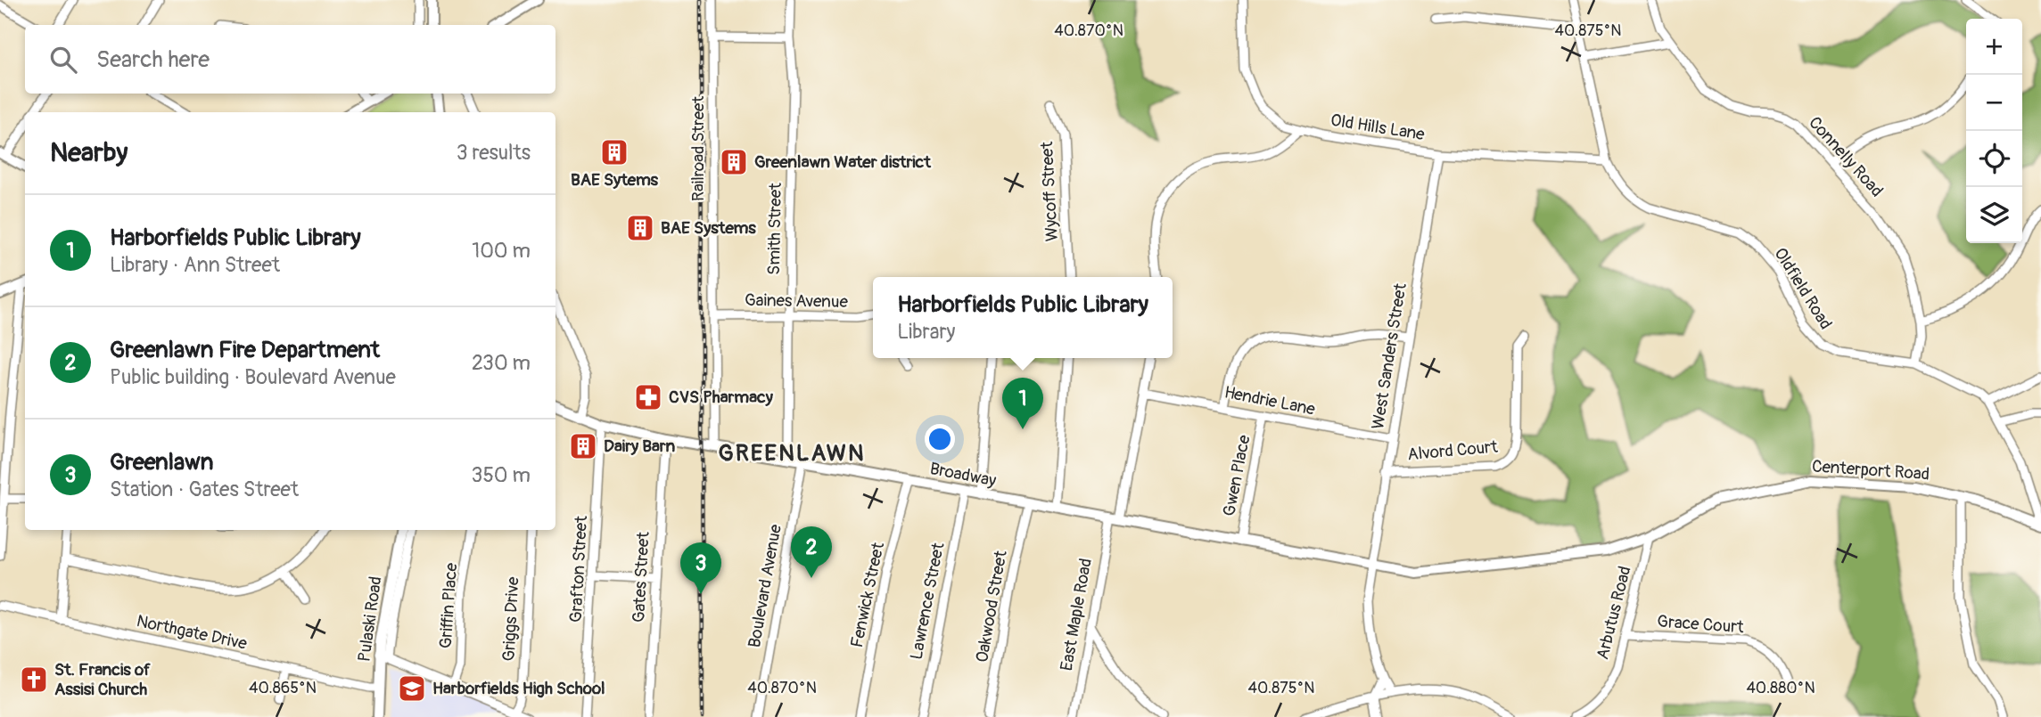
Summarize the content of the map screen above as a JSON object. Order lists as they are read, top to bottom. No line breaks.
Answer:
{"streets":{"main road":["Centerport Road","Broadway","Pulaski Road"],"street":["Old Hills Lane","Railroad Street","Connelly Road","Wycoff Street","Smith Street","Oldfield Road","Gaines Avenue","West Sanders Street","Hendrie Lane","Alvord Court","Gwen Place","Grafton Street","Gates Street","Boulevard Avenue","Fenwick Street","Lawrence Street","Griffin Place","Oakwood Street","Arbutus Road","East Maple Road","Griggs Drive","Grace Court","Northgate Drive"]},"crossings":[["Old Hills Lane","Oldfield Road"],["Old Hills Lane","West Sanders Street"],["Railroad Street","Gaines Avenue"],["Railroad Street","Broadway"],["Connelly Road","Oldfield Road"],["Smith Street","Gaines Avenue"],["Smith Street","Broadway"],["Oldfield Road","Centerport Road"],["West Sanders Street","Hendrie Lane"],["West Sanders Street","Alvord Court"],["West Sanders Street","Centerport Road"],["West Sanders Street","Broadway"],["Hendrie Lane","Gwen Place"],["Hendrie Lane","East Maple Road"],["Centerport Road","Broadway"],["Centerport Road","Arbutus Road"],["Broadway","Gwen Place"],["Broadway","Grafton Street"],["Broadway","Gates Street"],["Broadway","Boulevard Avenue"],["Broadway","Fenwick Street"],["Broadway","Lawrence Street"],["Broadway","Oakwood Street"],["Broadway","East Maple Road"],["Arbutus Road","Grace Court"],["Pulaski Road","Northgate Drive"]],"districts":["GREENLAWN"],"places":{"building":["BAE Sytems","Greenlawn Water district","BAE Systems","Dairy Barn"],"pharmacy":["CVS Pharmacy"],"church":["St. Francis of Assisi Church"],"school or university":["Harborfields High School"]},"page":{"map_buttons":["+","−"],"search":"Search here","heading":["Nearby","3 results"],"list":[{"mark":"1","name":"Harborfields Public Library","note":"Library · Ann Street","value":"100 m"},{"mark":"2","name":"Greenlawn Fire Department","note":"Public building · Boulevard Avenue","value":"230 m"},{"mark":"3","name":"Greenlawn","note":"Station · Gates Street","value":"350 m"}],"popup":["Harborfields Public Library","Library"],"pins":["1","2","3"]},"coordinates":["40.870°N","40.875°N","40.865°N","40.880°N"]}
